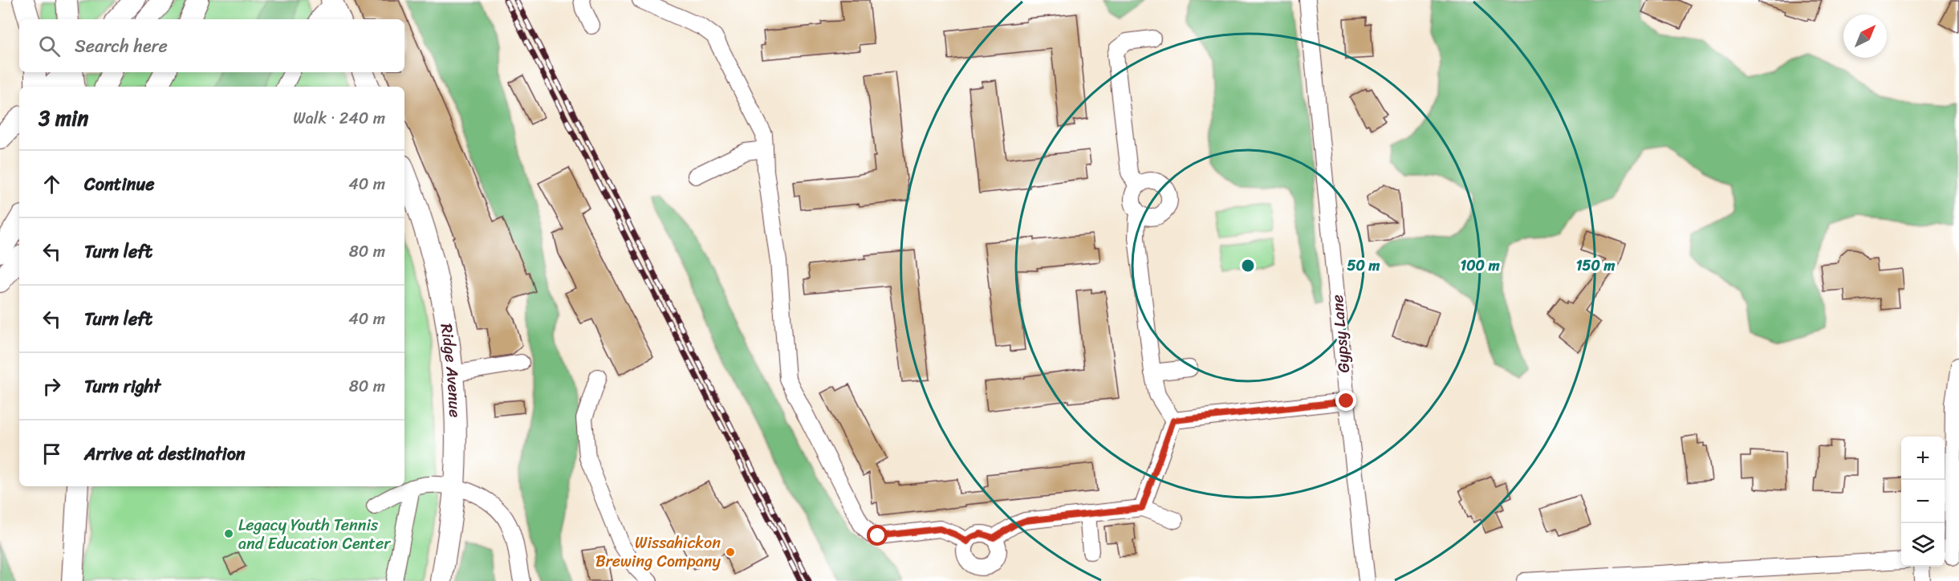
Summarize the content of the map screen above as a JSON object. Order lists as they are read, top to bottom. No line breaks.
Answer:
{"streets":{"main road":["Ridge Avenue"],"street":["Gypsy Lane"]},"places":["Legacy Youth Tennis and Education Center","Wissahickon Brewing Company"],"north":"top right","page":{"search":"Search here","heading":["3 min","Walk · 240 m"],"list":[["Continue","40 m"],["Turn left","80 m"],["Turn left","40 m"],["Turn right","80 m"],"Arrive at destination"],"map_buttons":["+","−"]},"rings":["50 m","100 m","150 m"]}
